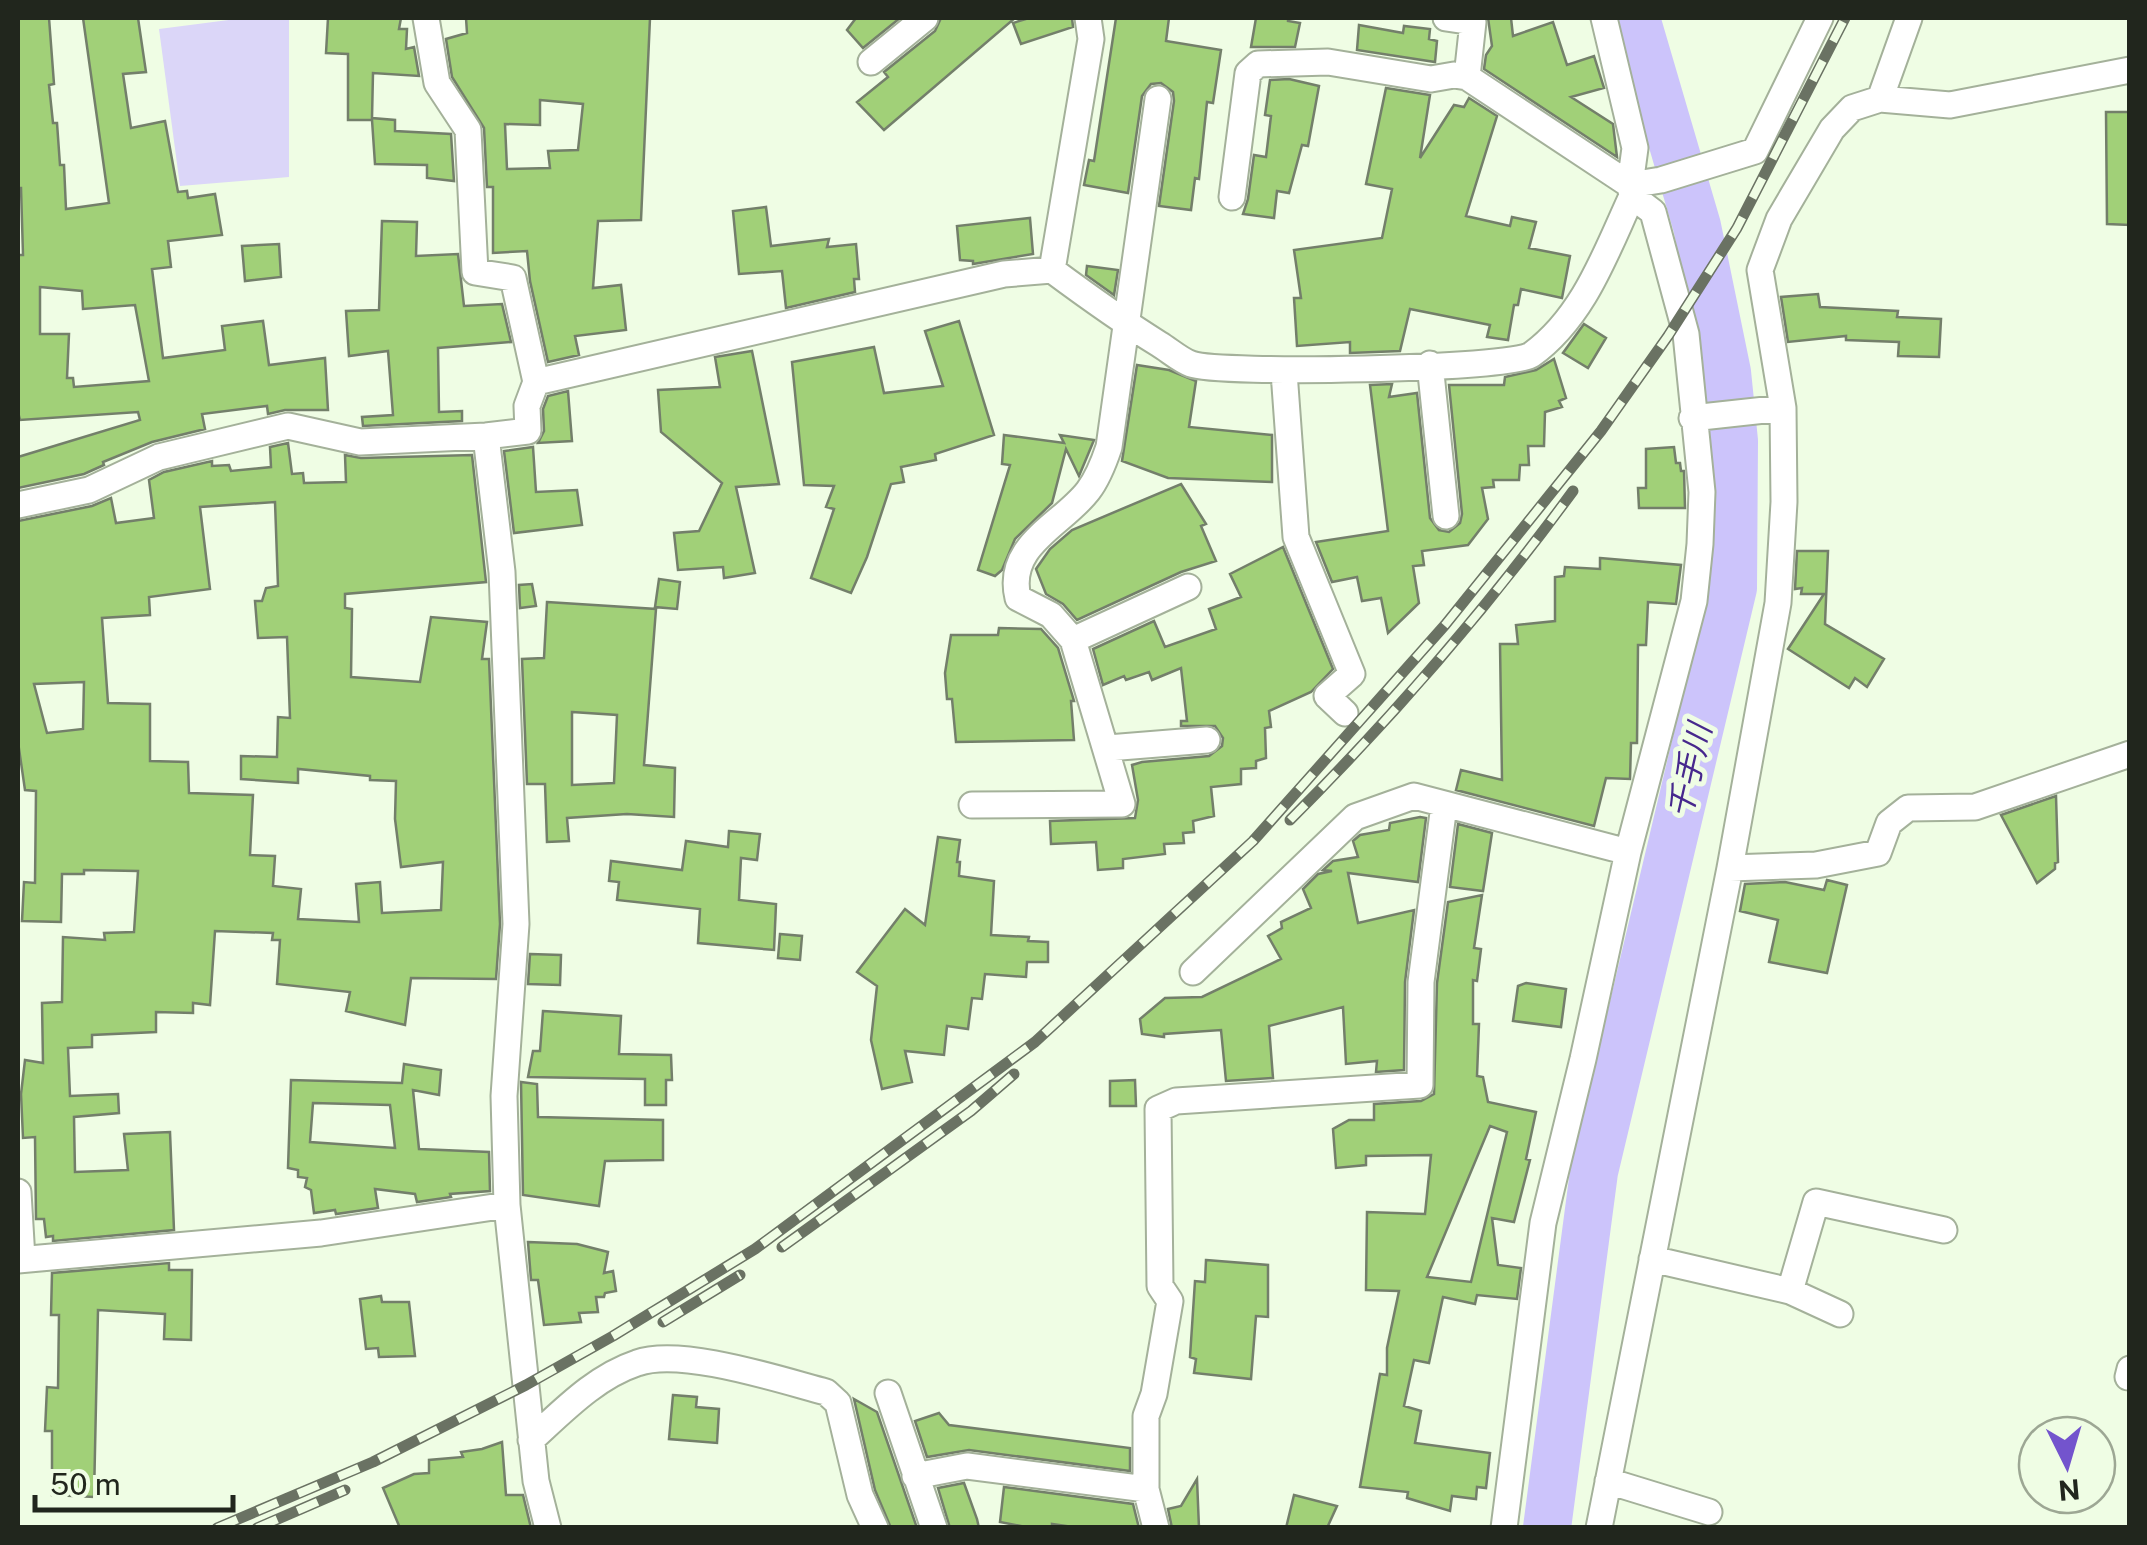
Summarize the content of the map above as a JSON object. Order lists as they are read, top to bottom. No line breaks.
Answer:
{"water":["千手川"],"scale_bar":"50 m","north":"bottom"}
